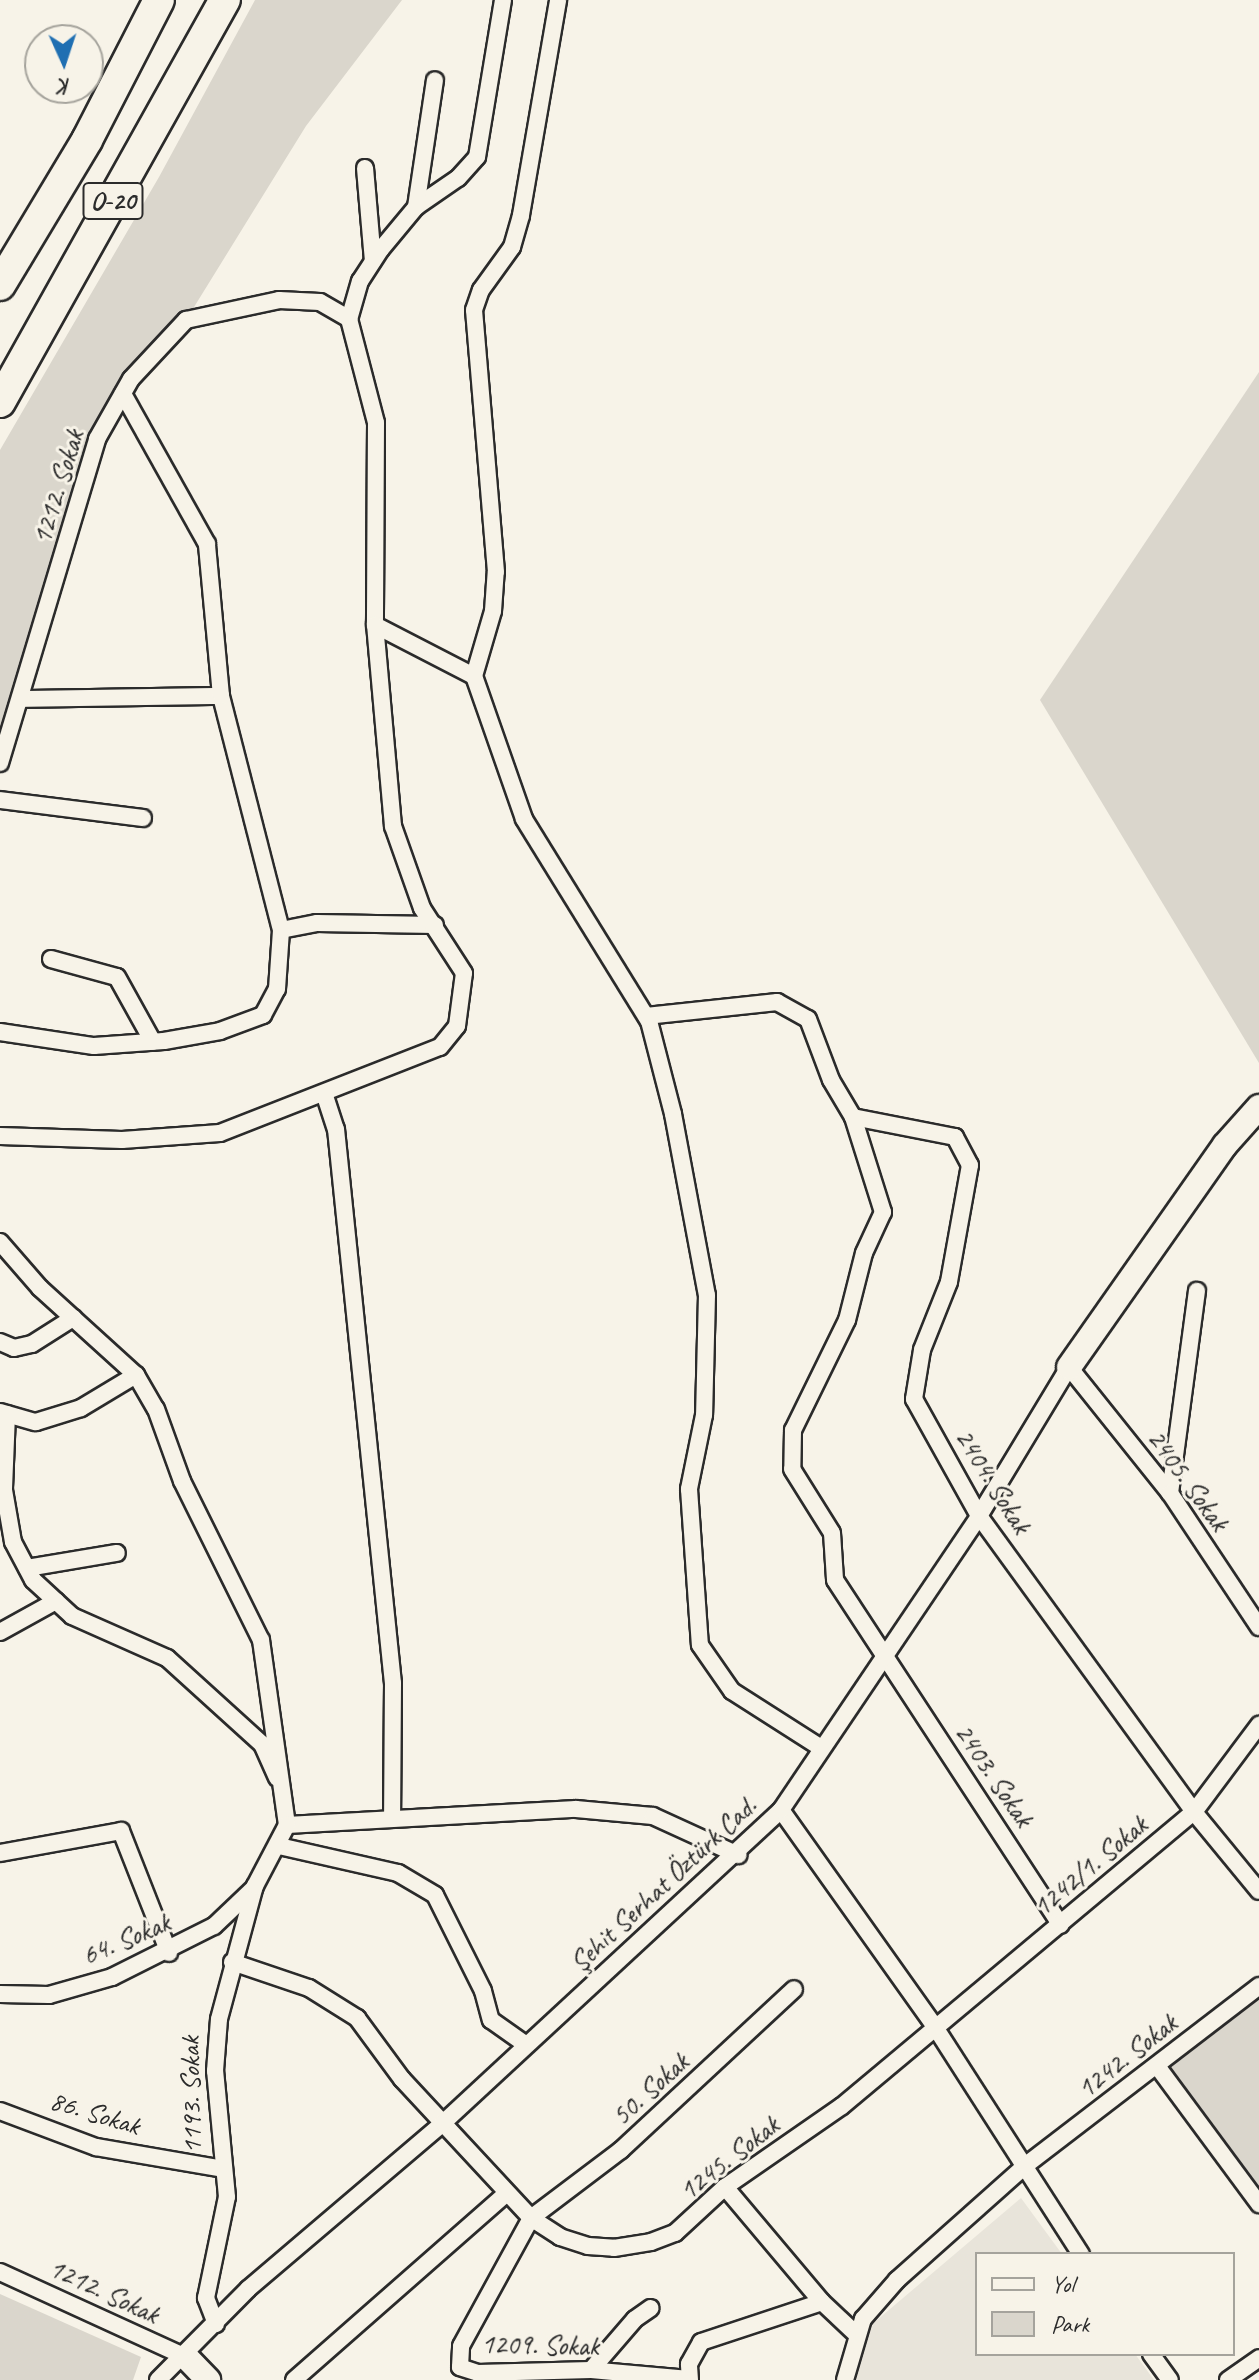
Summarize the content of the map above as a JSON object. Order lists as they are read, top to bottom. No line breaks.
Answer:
{"streets":{"highway":["O-20"],"street":["1212. Sokak","2405. Sokak","2404. Sokak","2403. Sokak","1242/1. Sokak","Şehit Serhat Öztürk Cad.","64. Sokak","1242. Sokak","50. Sokak","1193. Sokak","86. Sokak","1245. Sokak","1209. Sokak"]},"crossings":[["1212. Sokak","Şehit Serhat Öztürk Cad."],["2404. Sokak","2403. Sokak"],["2404. Sokak","1242/1. Sokak"],["2403. Sokak","1242/1. Sokak"],["1242/1. Sokak","Şehit Serhat Öztürk Cad."],["1242/1. Sokak","1245. Sokak"],["Şehit Serhat Öztürk Cad.","1242. Sokak"],["Şehit Serhat Öztürk Cad.","1193. Sokak"],["Şehit Serhat Öztürk Cad.","1245. Sokak"],["64. Sokak","1193. Sokak"],["50. Sokak","1245. Sokak"],["50. Sokak","1209. Sokak"],["1193. Sokak","86. Sokak"],["1193. Sokak","1245. Sokak"],["1245. Sokak","1209. Sokak"]],"legend":["Yol","Park"],"north":"bottom"}
